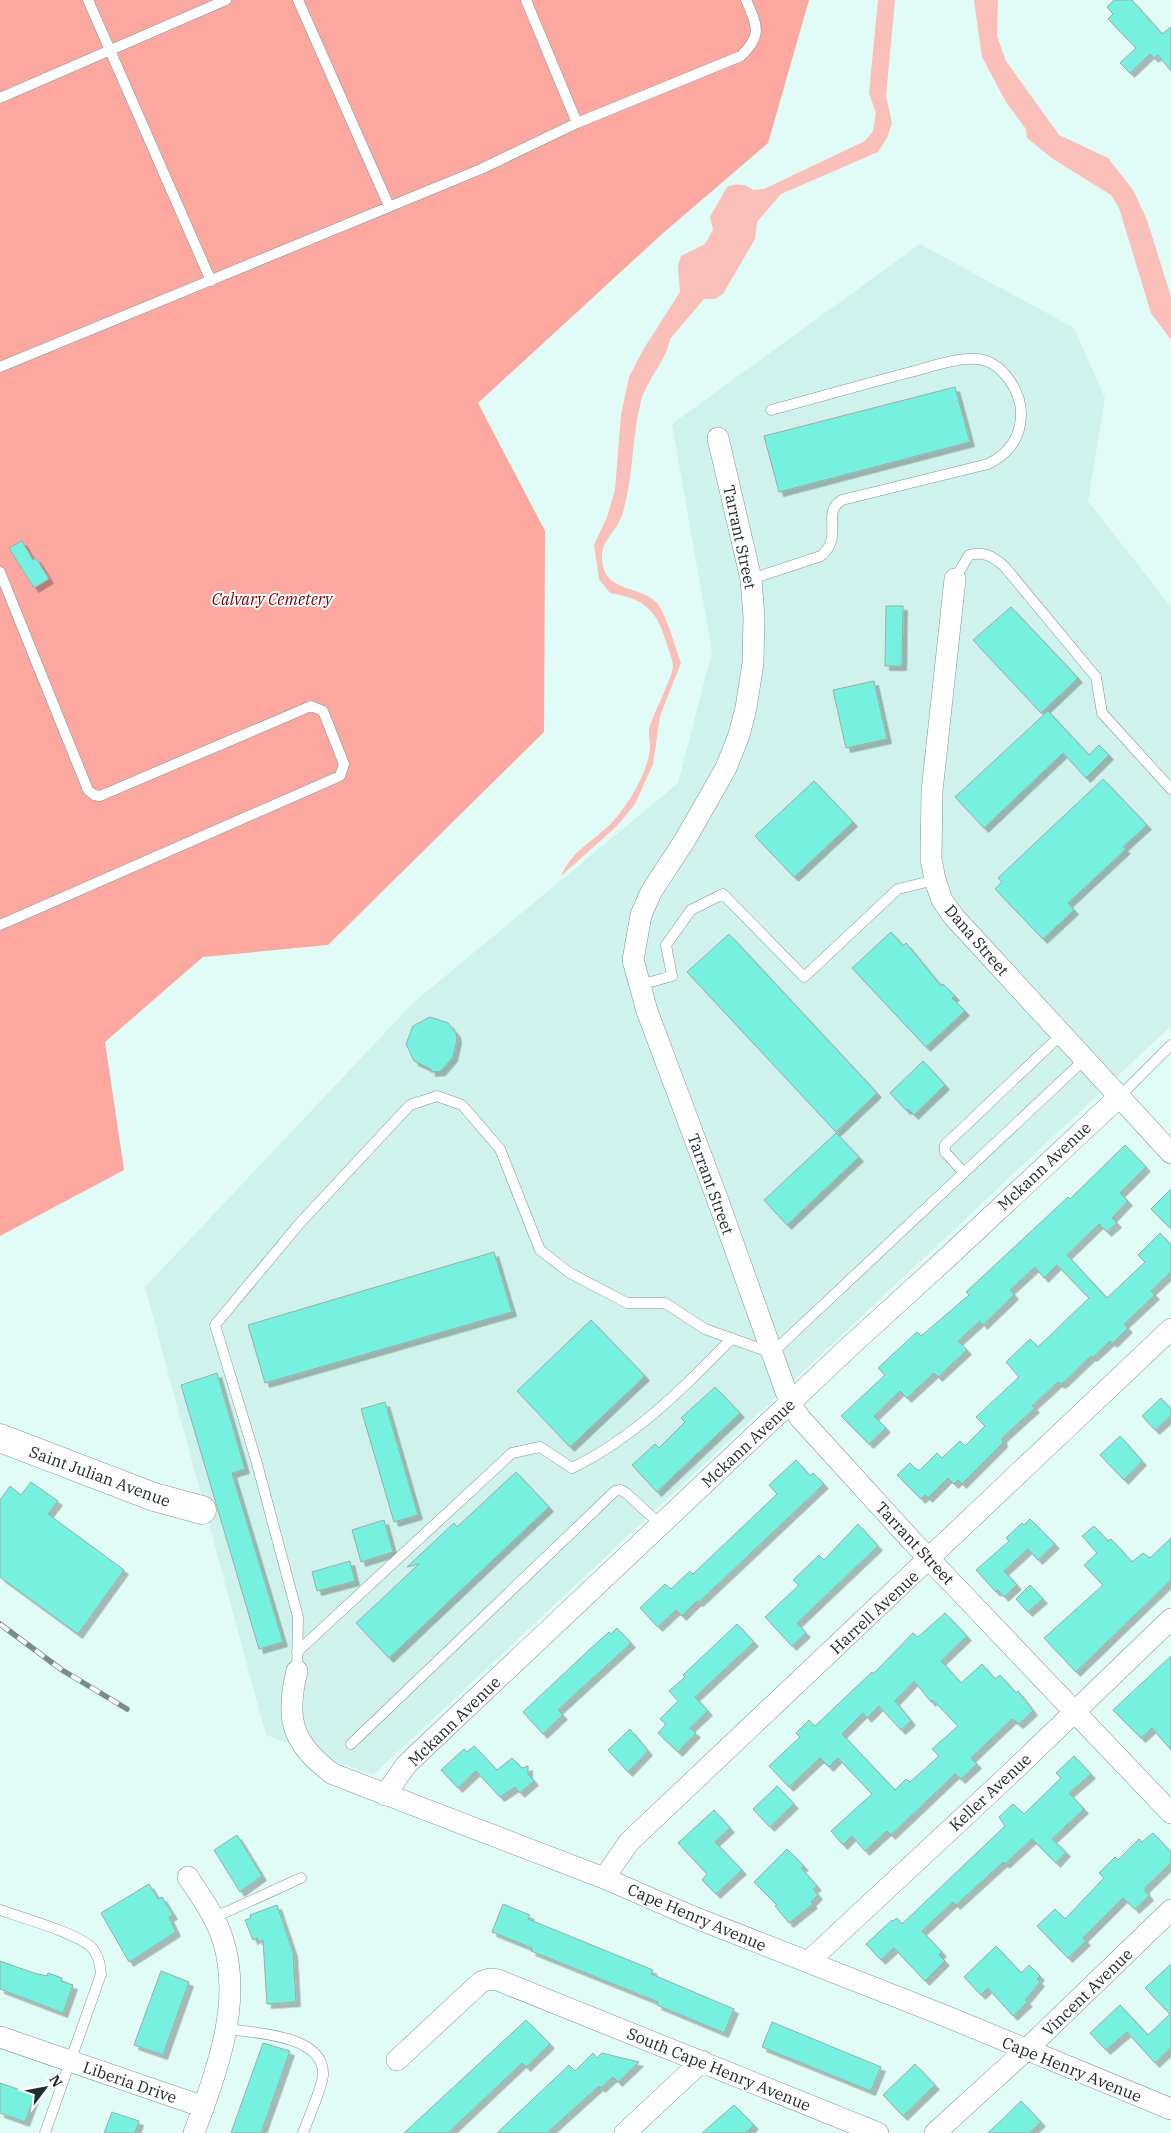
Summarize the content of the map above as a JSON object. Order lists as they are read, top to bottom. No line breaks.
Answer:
{"streets":{"street":["Tarrant Street","Dana Street","Mckann Avenue","Saint Julian Avenue","Harrell Avenue","Keller Avenue","Cape Henry Avenue","Vincent Avenue","South Cape Henry Avenue","Liberia Drive"]},"crossings":[["Tarrant Street","Mckann Avenue"],["Tarrant Street","Harrell Avenue"],["Tarrant Street","Keller Avenue"],["Dana Street","Mckann Avenue"],["Mckann Avenue","Cape Henry Avenue"],["Harrell Avenue","Cape Henry Avenue"],["Keller Avenue","Cape Henry Avenue"],["Cape Henry Avenue","Vincent Avenue"]],"parks":["Calvary Cemetery"],"north":"top right"}
